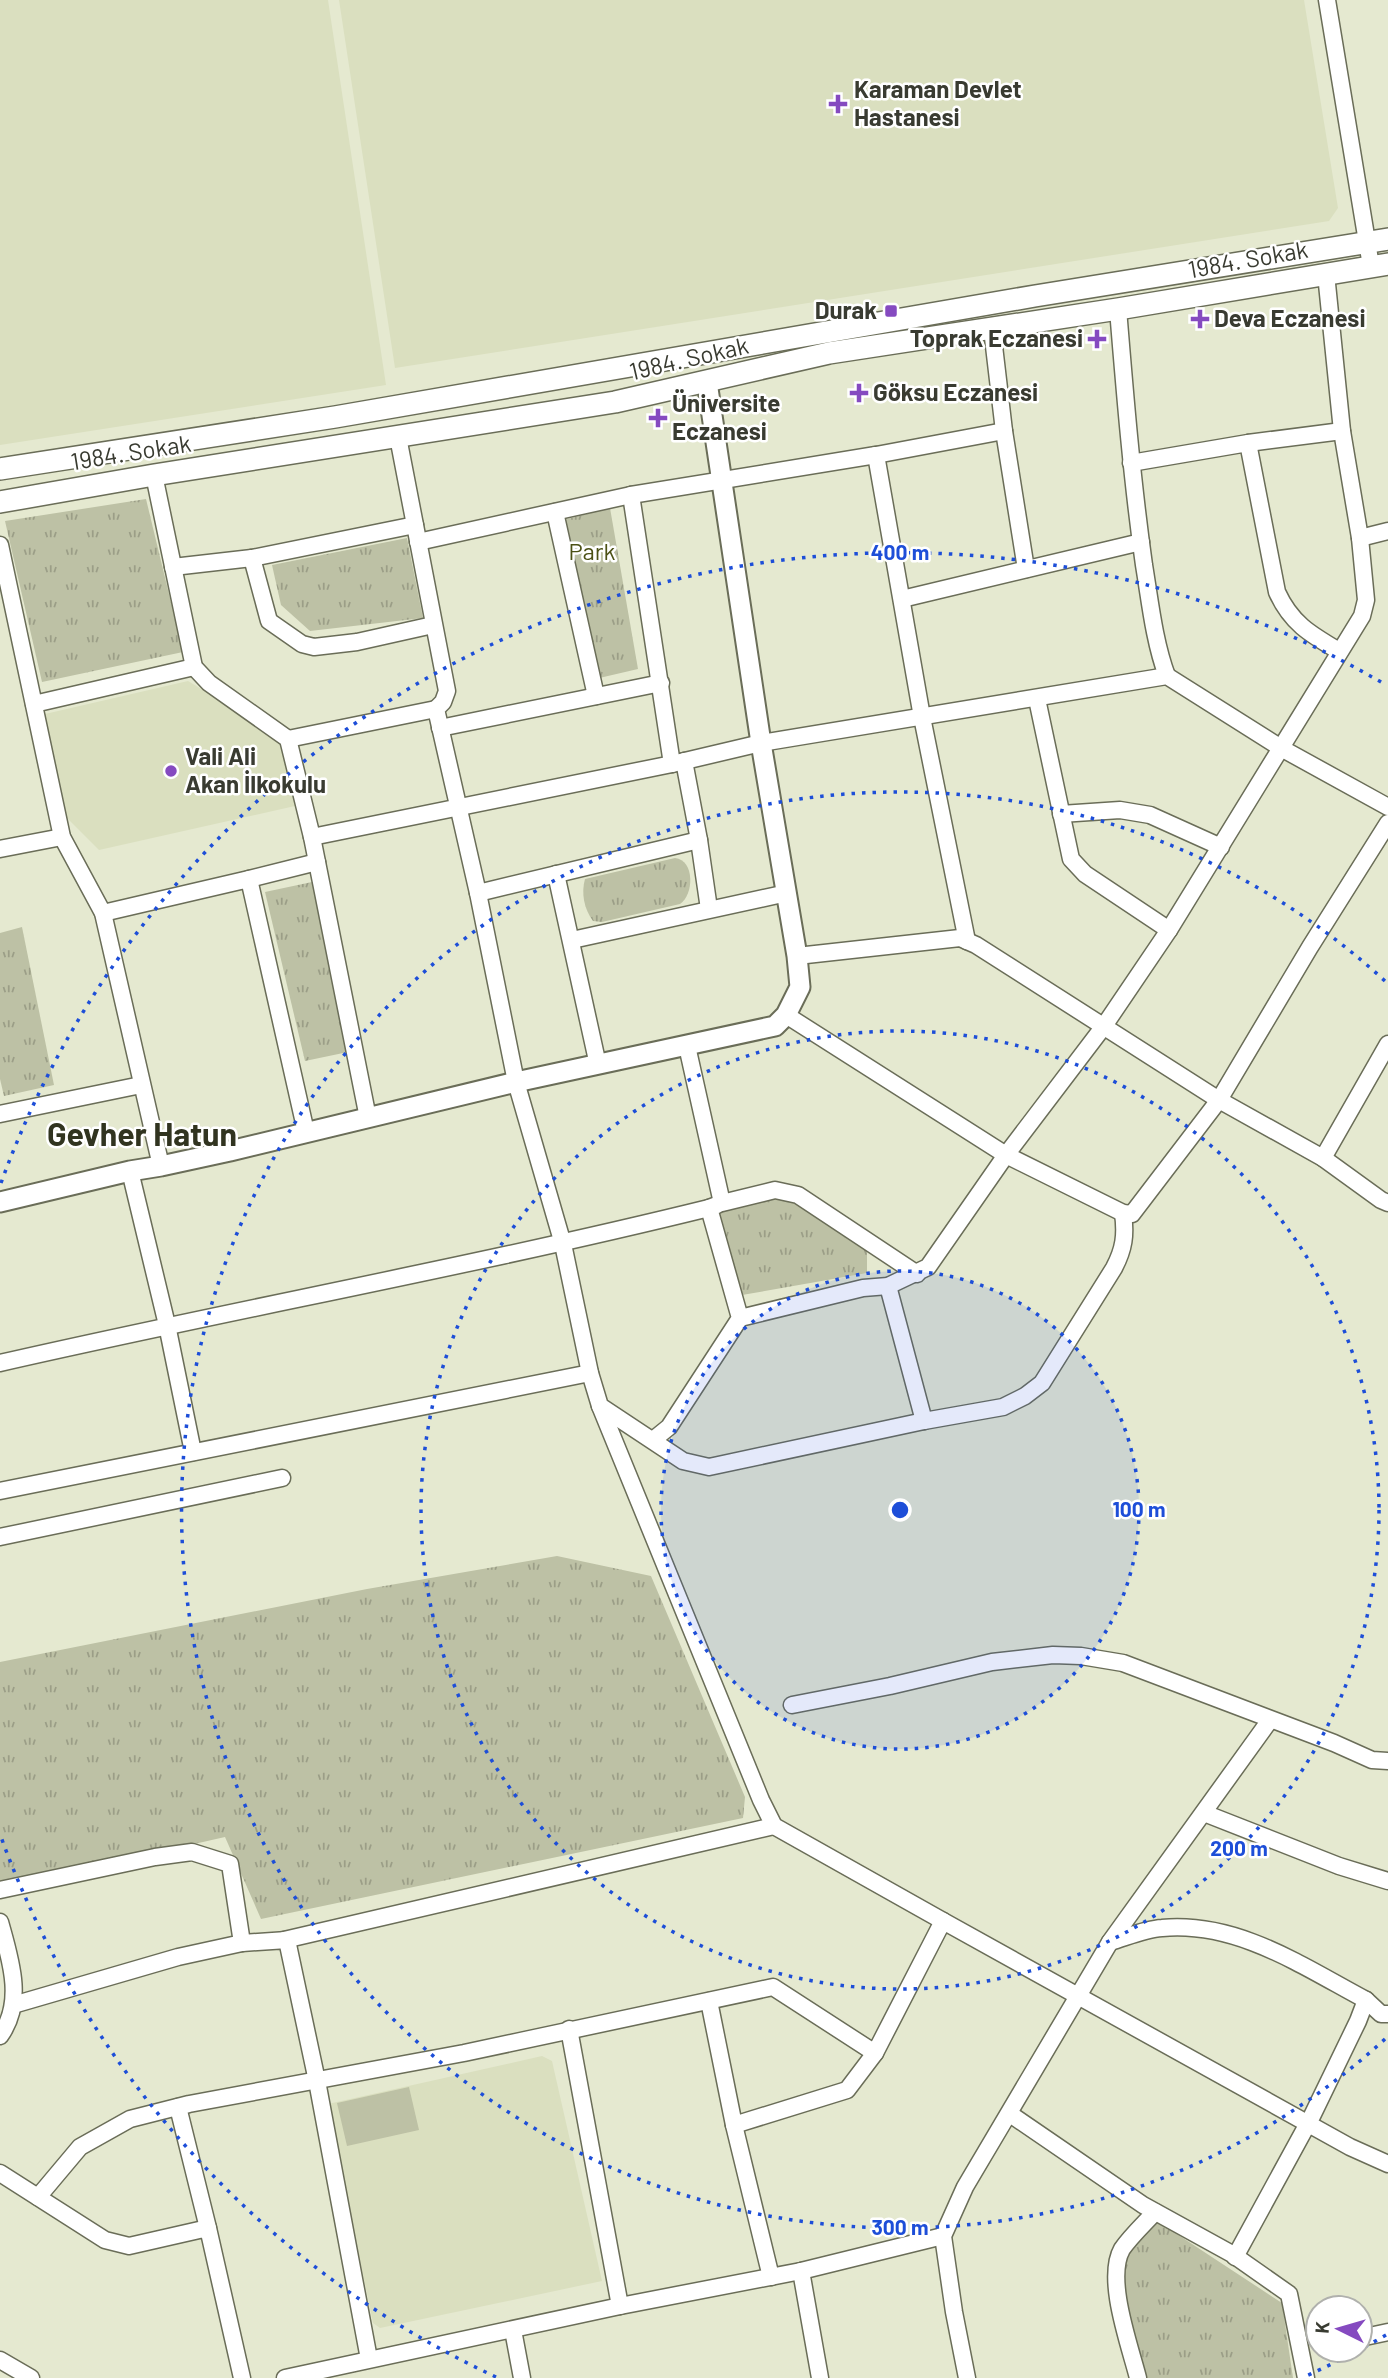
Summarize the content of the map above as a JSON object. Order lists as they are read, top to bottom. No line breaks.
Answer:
{"streets":{"main road":["1984. Sokak"]},"districts":["Gevher Hatun"],"parks":["Park"],"places":{"health":["Karaman Devlet Hastanesi","Deva Eczanesi","Toprak Eczanesi","Göksu Eczanesi","Üniversite Eczanesi"],"transit":["Durak"],"other":["Vali Ali Akan İlkokulu"]},"north":"left","rings":["400 m","100 m","200 m","300 m"]}
